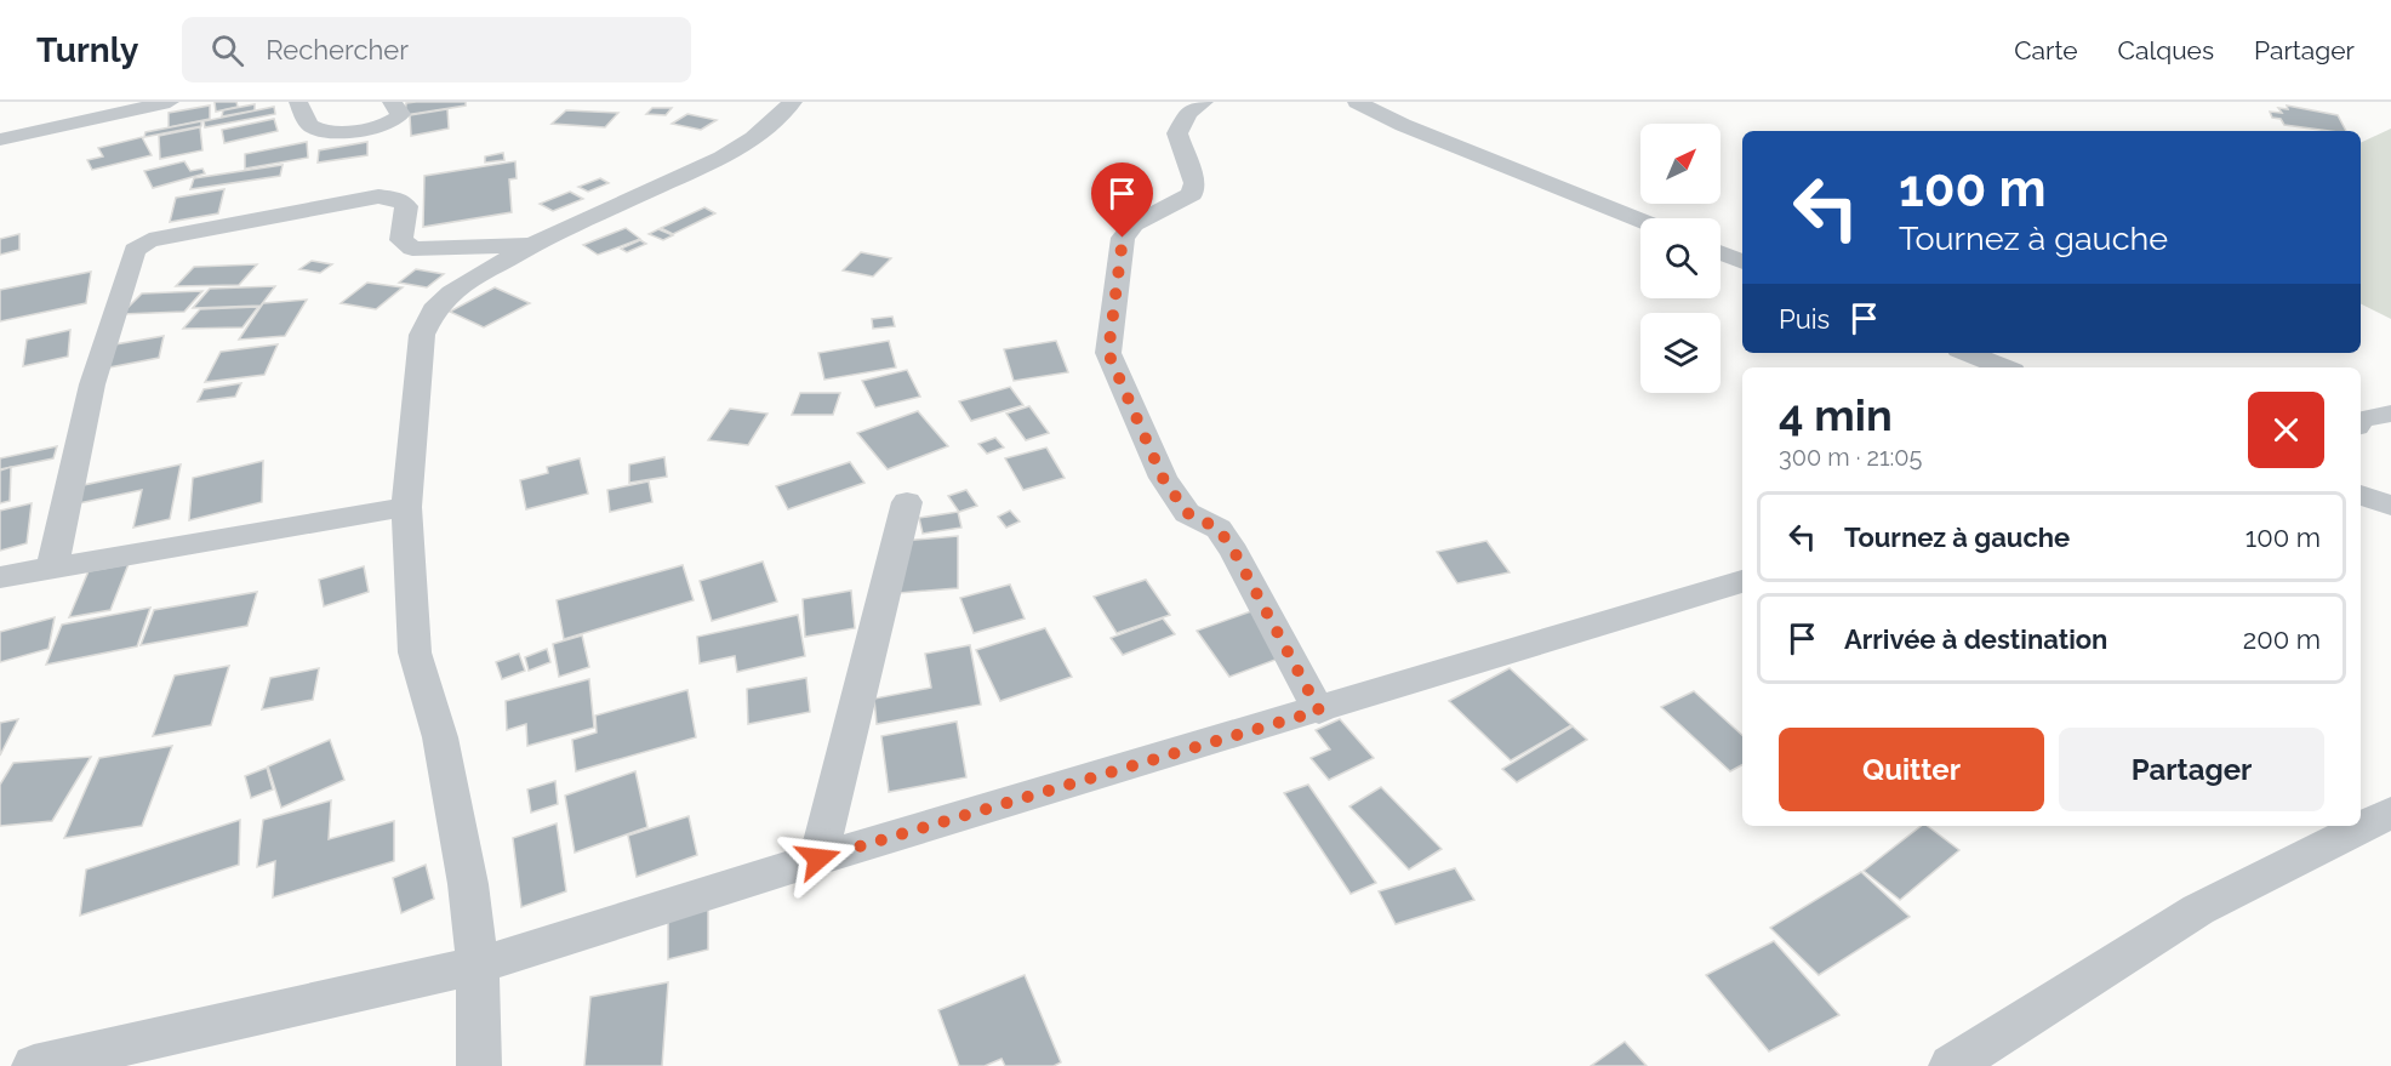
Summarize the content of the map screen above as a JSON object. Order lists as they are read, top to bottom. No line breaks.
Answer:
{"north":"top right","page":{"header":"Turnly","search":"Rechercher","nav":["Carte","Calques","Partager"],"turn":["100 m","Tournez à gauche"],"then":"Puis","heading":["4 min","300 m · 21:05"],"list":[{"name":"Tournez à gauche","value":"100 m"},{"name":"Arrivée à destination","value":"200 m"}],"buttons":["Quitter","Partager"]}}
